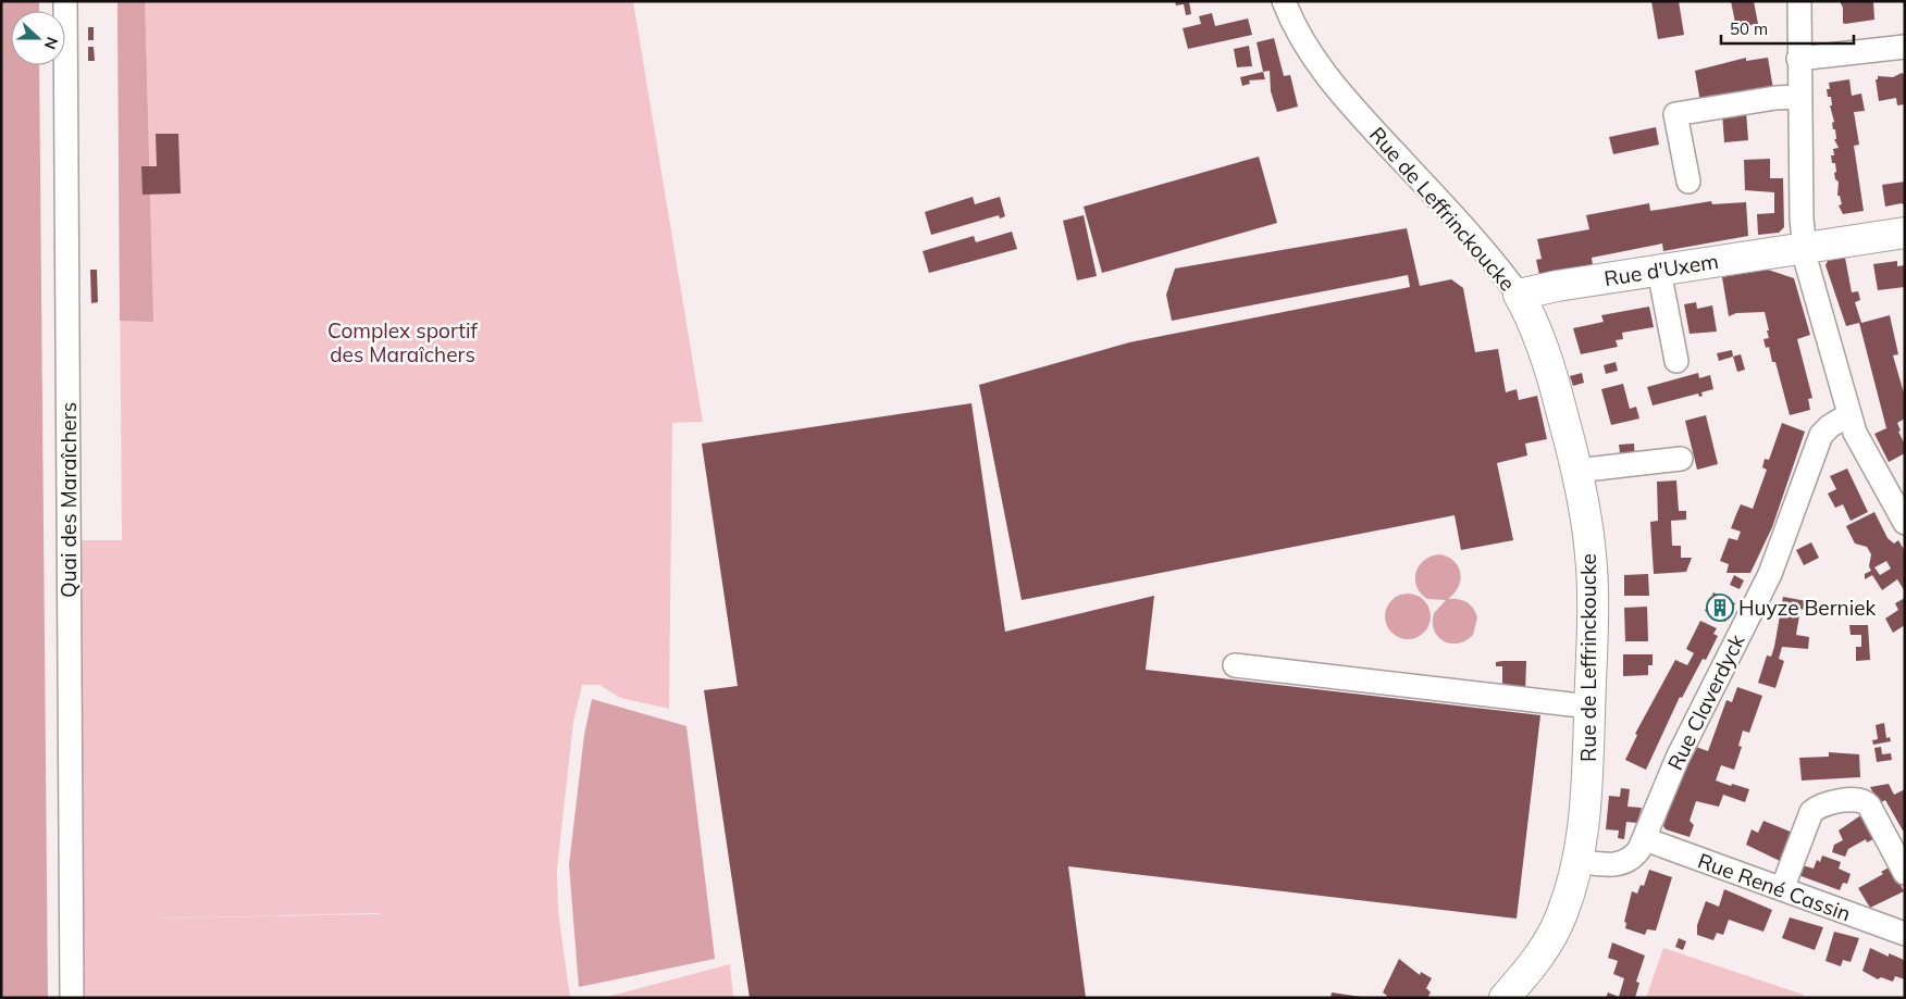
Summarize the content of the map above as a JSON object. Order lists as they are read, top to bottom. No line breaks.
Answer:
{"streets":{"main road":["Rue de Leffrinckoucke","Rue d'Uxem"],"street":["Quai des Maraîchers","Rue Claverdyck","Rue René Cassin"]},"crossings":[["Rue de Leffrinckoucke","Rue d'Uxem"],["Rue de Leffrinckoucke","Rue Claverdyck"],["Rue Claverdyck","Rue René Cassin"]],"parks":["Complex sportif des Maraîchers"],"places":{"building":["Huyze Berniek"]},"scale_bar":"50 m","north":"right"}
